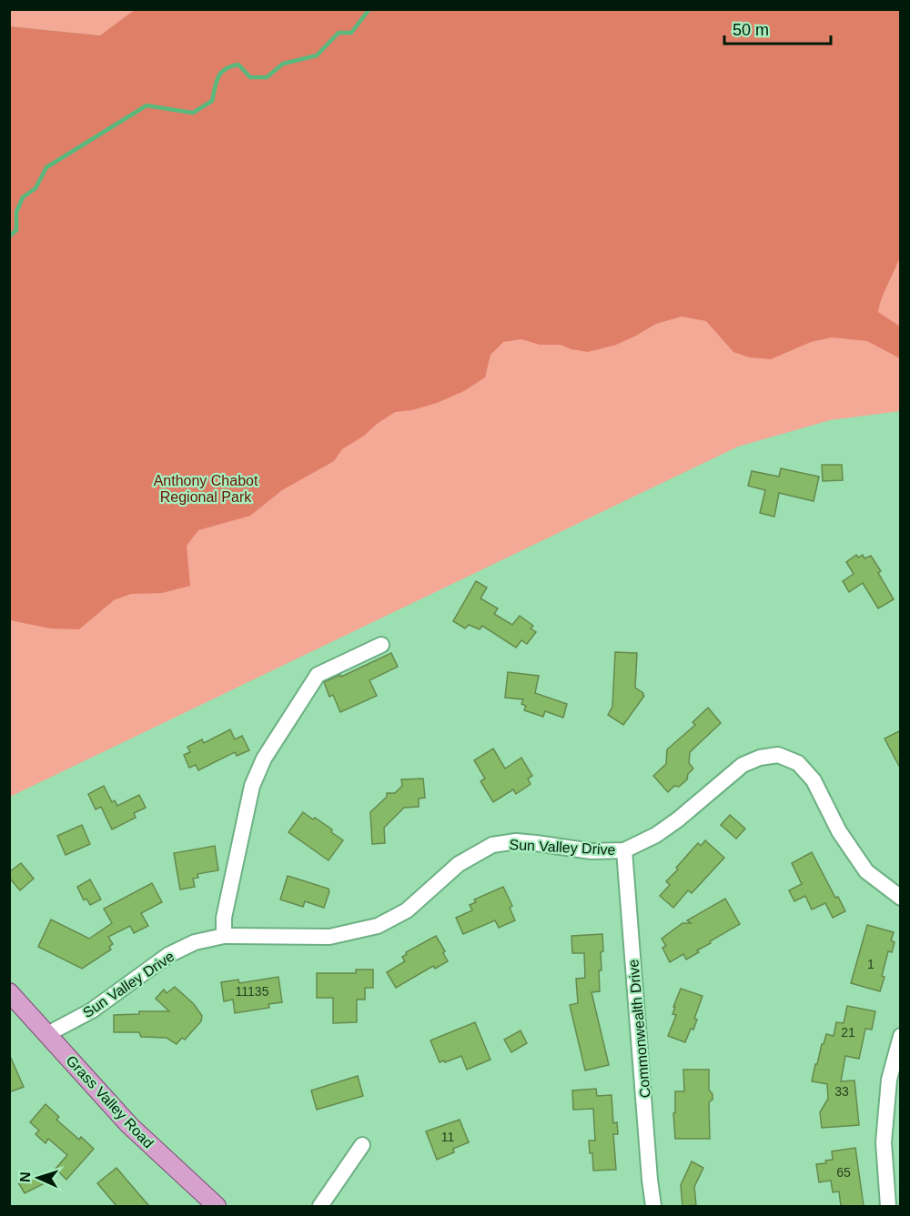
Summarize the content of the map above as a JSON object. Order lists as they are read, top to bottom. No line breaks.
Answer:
{"streets":{"main road":["Grass Valley Road"],"street":["Sun Valley Drive","Commonwealth Drive"]},"crossings":[["Sun Valley Drive","Commonwealth Drive"],["Sun Valley Drive","Grass Valley Road"]],"parks":["Anthony Chabot Regional Park"],"house_numbers":["1","11135","21","33","11","65"],"scale_bar":"50 m","north":"left"}
